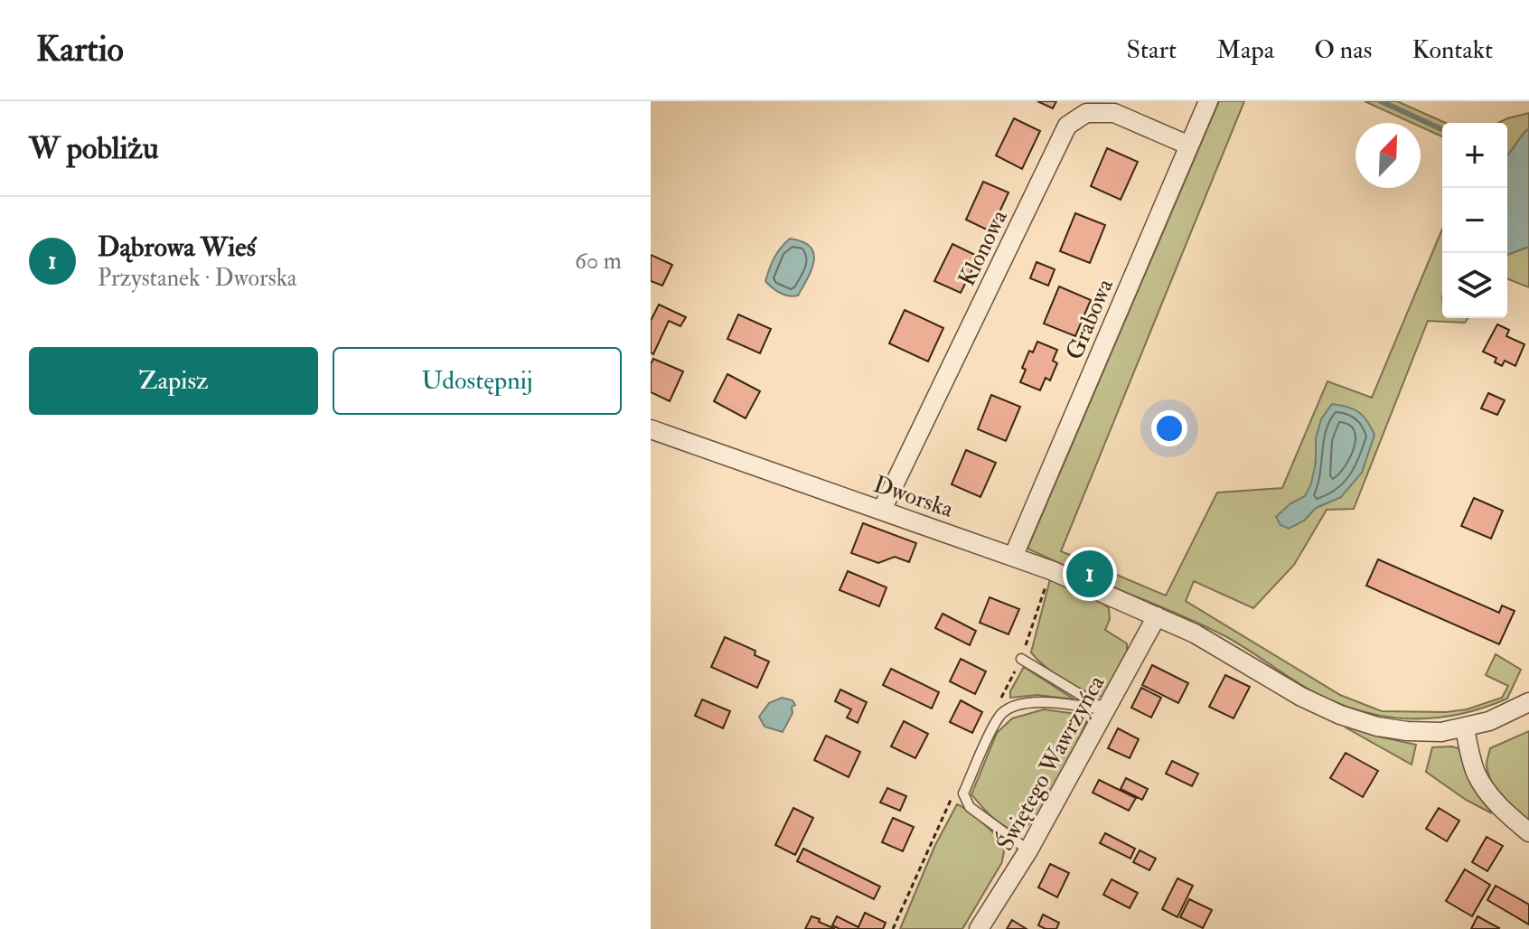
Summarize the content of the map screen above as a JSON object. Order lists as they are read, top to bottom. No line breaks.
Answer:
{"streets":{"street":["Klonowa","Grabowa","Dworska","Świętego Wawrzyńca"]},"crossings":[["Klonowa","Grabowa"],["Klonowa","Dworska"],["Grabowa","Dworska"],["Dworska","Świętego Wawrzyńca"]],"north":"top right","page":{"header":"Kartio","nav":["Start","Mapa","O nas","Kontakt"],"heading":"W pobliżu","map_buttons":["+","−"],"list":[{"mark":"1","name":"Dąbrowa Wieś","note":"Przystanek · Dworska","value":"60 m"}],"buttons":["Zapisz","Udostępnij"],"pins":"1"}}
